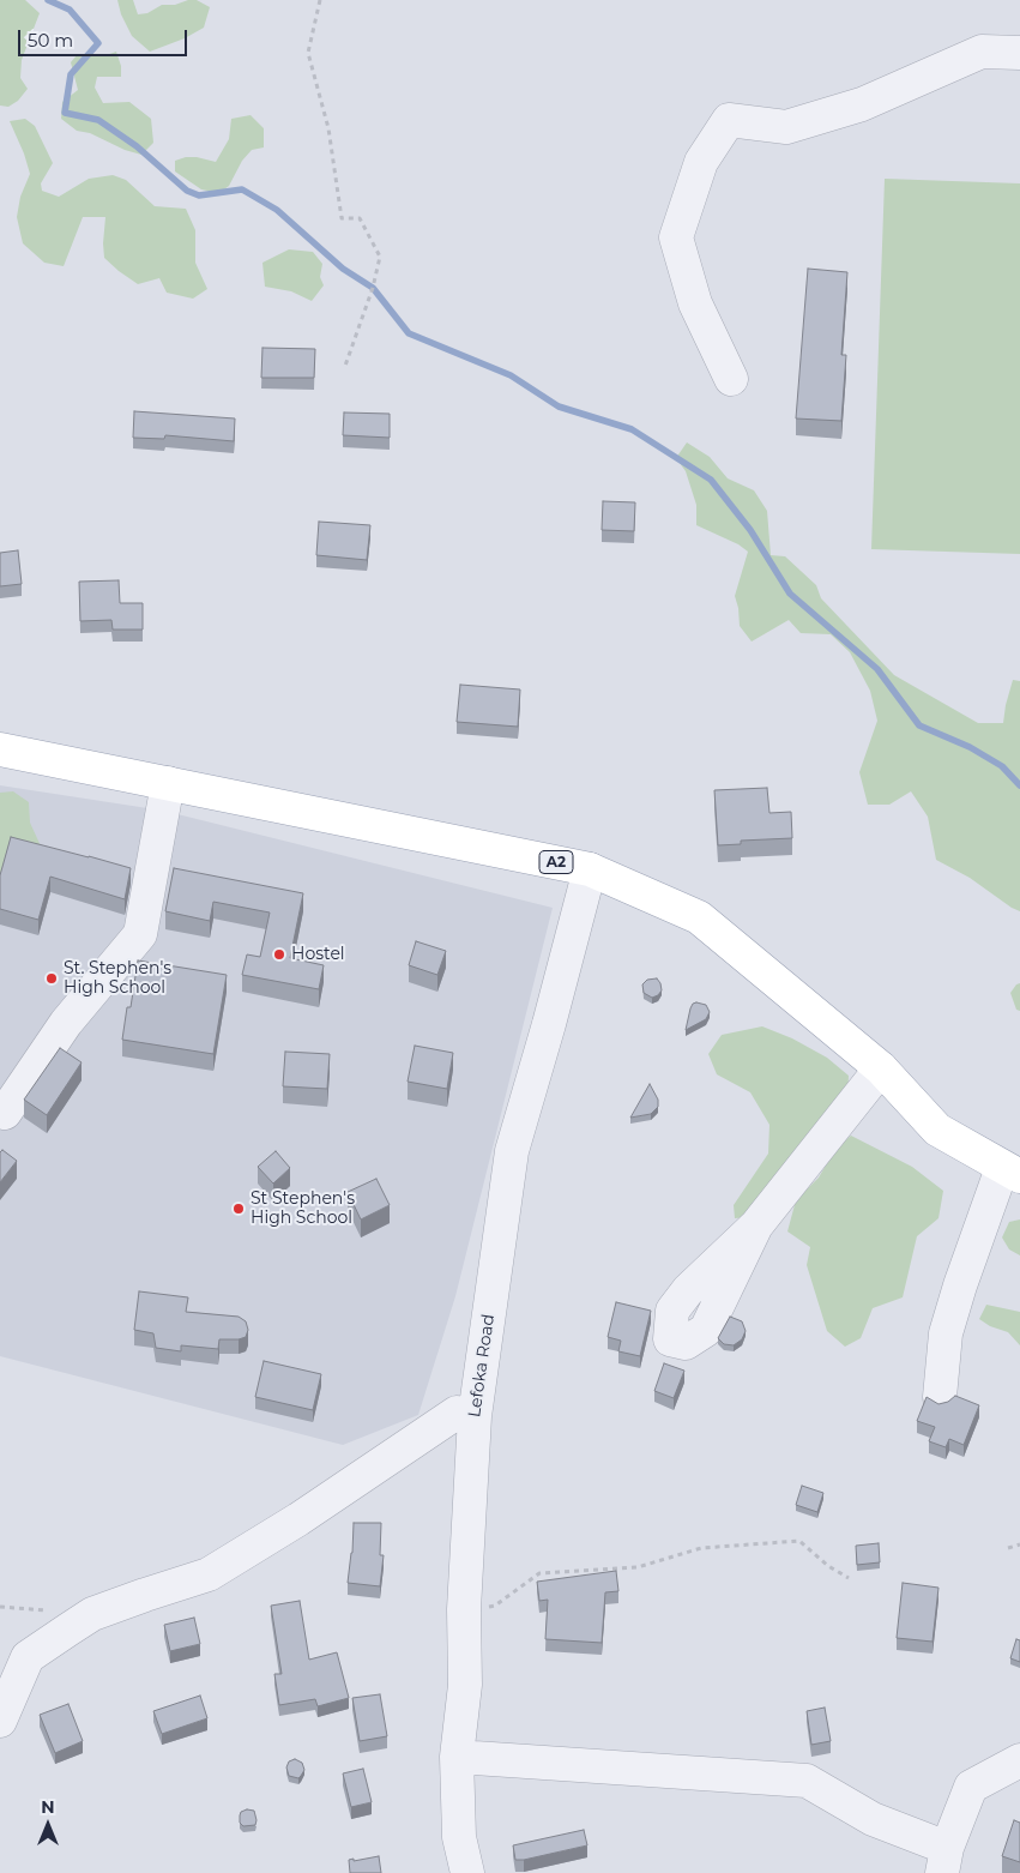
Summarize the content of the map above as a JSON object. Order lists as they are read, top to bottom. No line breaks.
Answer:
{"streets":{"main road":["A2"],"street":["Lefoka Road"]},"crossings":[["A2","Lefoka Road"]],"places":["Hostel","St. Stephen's High School","St Stephen's High School"],"scale_bar":"50 m","north":"top"}
